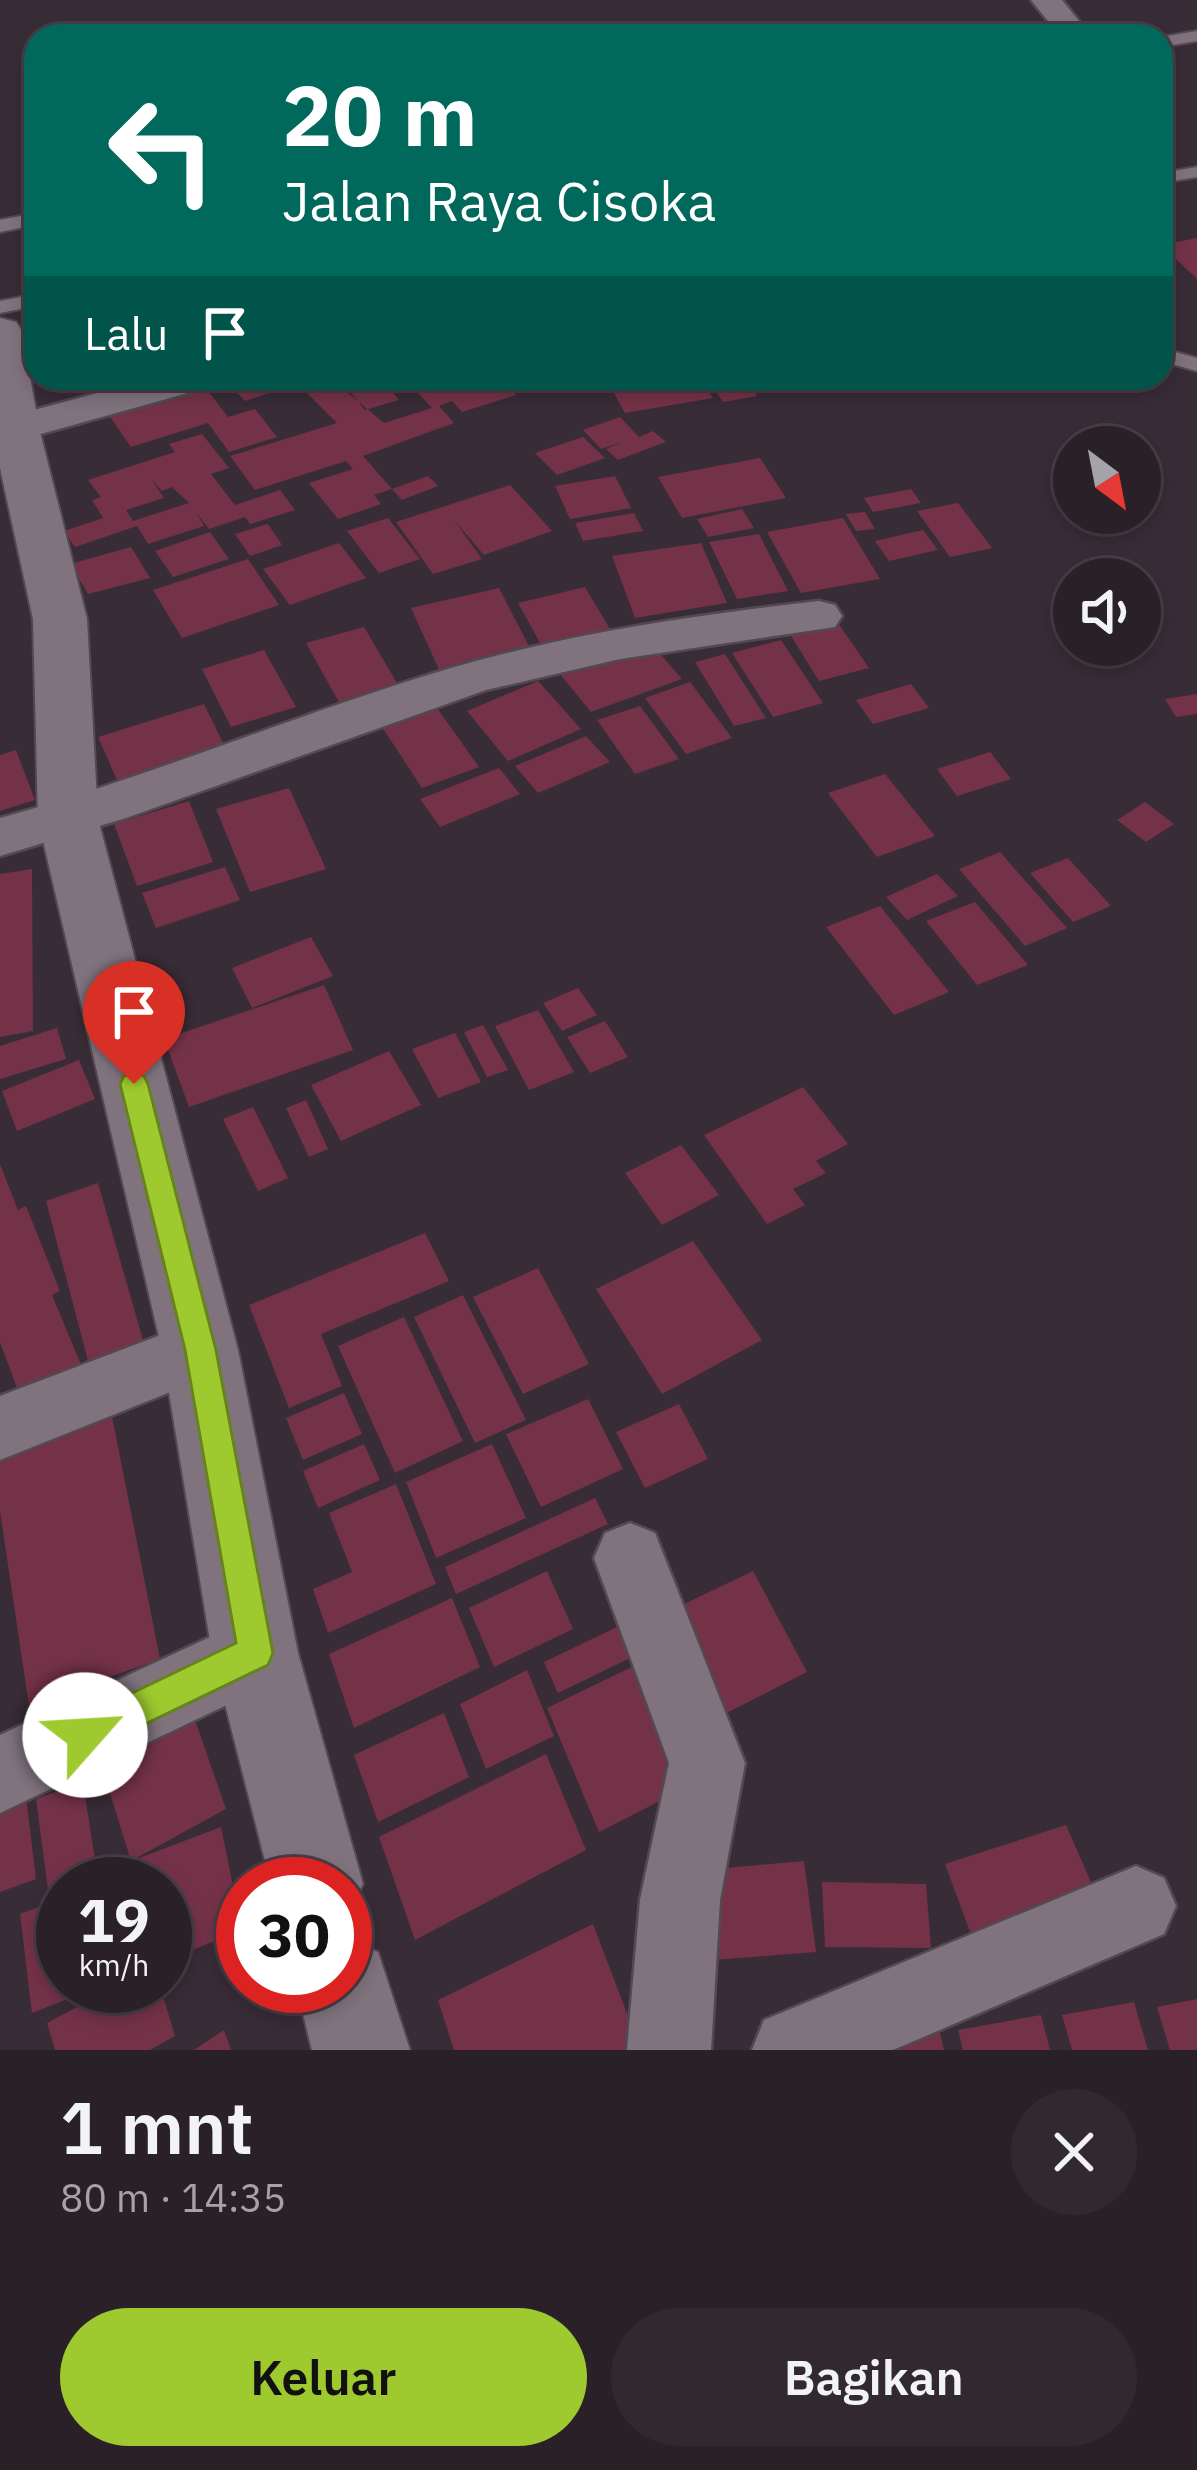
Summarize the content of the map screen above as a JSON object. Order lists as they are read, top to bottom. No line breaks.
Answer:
{"north":"bottom right","page":{"turn":["20 m","Jalan Raya Cisoka"],"then":"Lalu","speed":"19 km/h","limit":"30","heading":["1 mnt","80 m · 14:35"],"buttons":["Keluar","Bagikan"]}}
